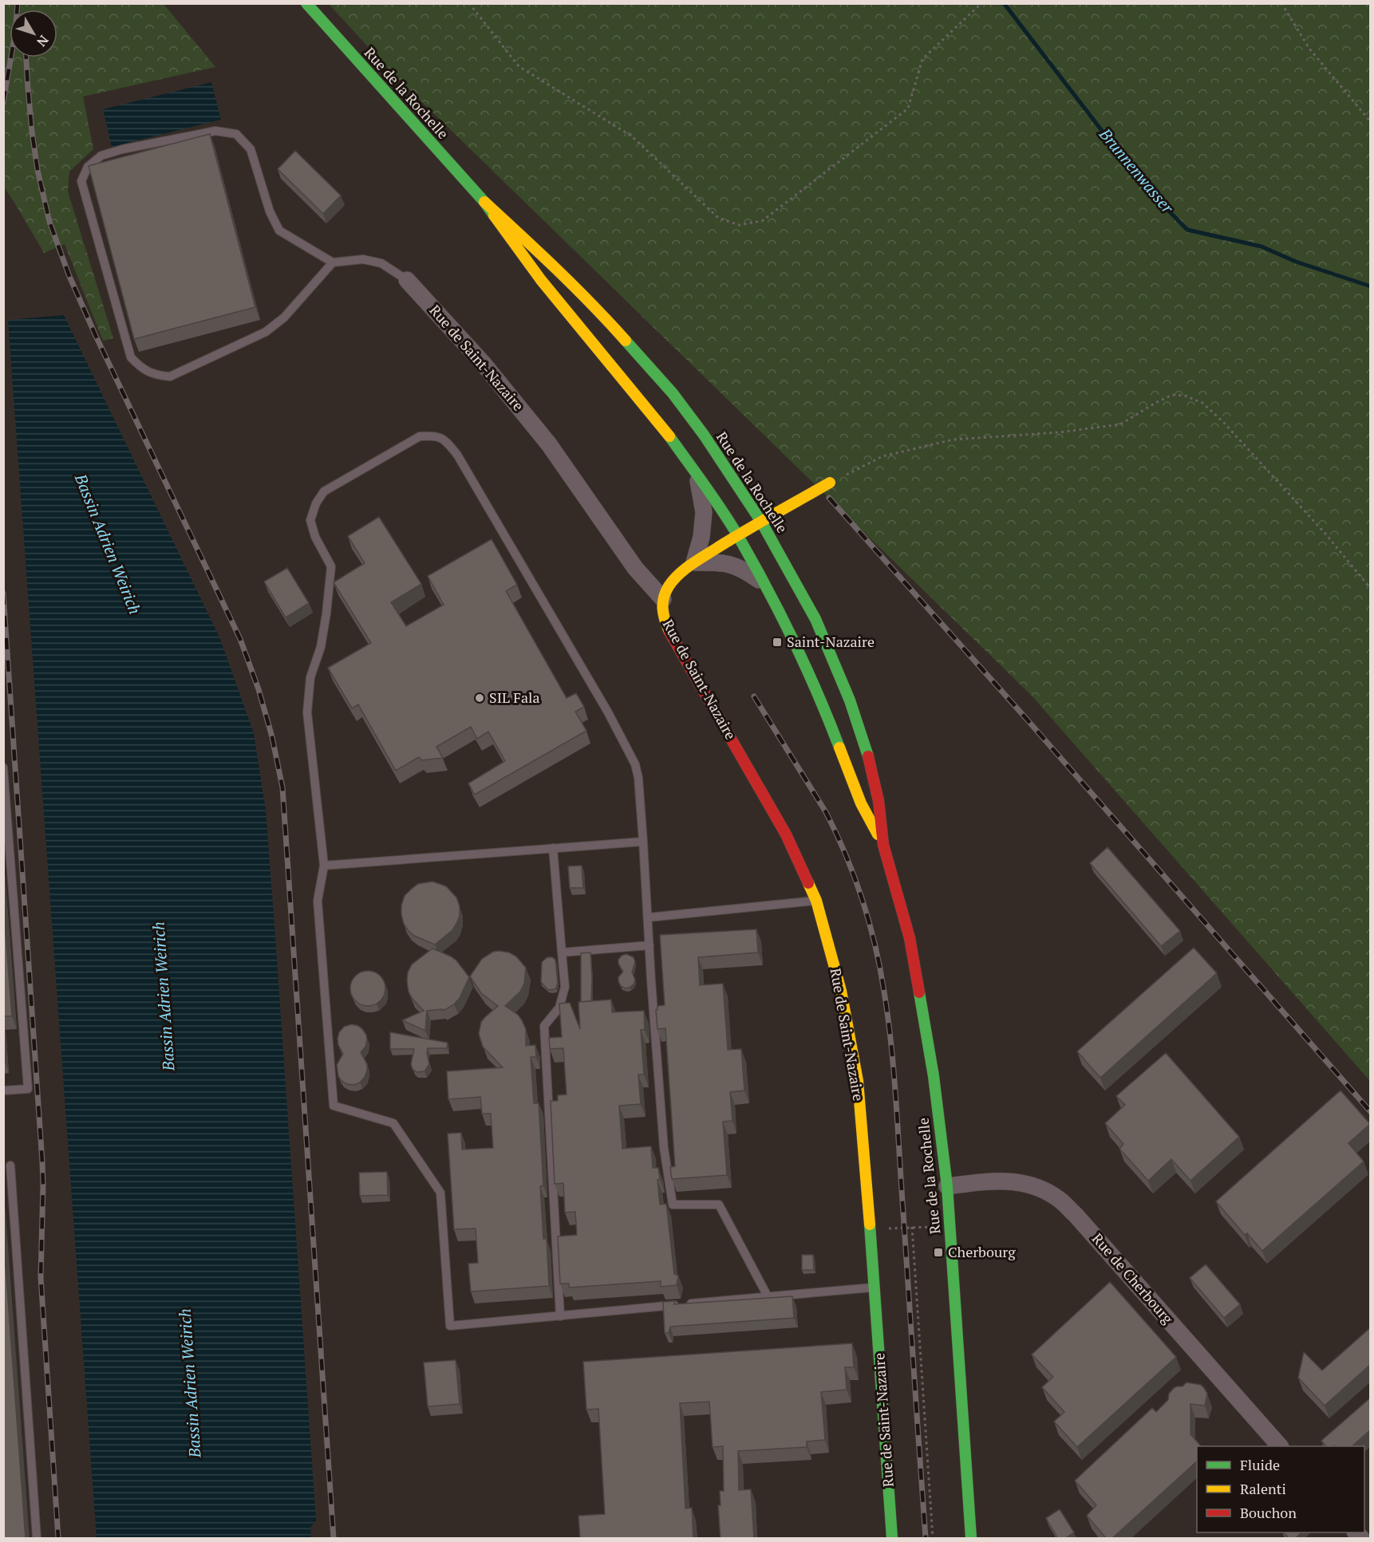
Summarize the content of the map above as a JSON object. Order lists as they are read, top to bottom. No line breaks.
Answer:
{"streets":{"main road":["Rue de la Rochelle","Rue de Saint-Nazaire"],"street":["Rue de Cherbourg"]},"crossings":[["Rue de la Rochelle","Rue de Saint-Nazaire"],["Rue de la Rochelle","Rue de Cherbourg"]],"water":["Brunnenwasser","Bassin Adrien Weirich"],"places":{"transit":["Saint-Nazaire","Cherbourg"],"other":["SIL Fala"]},"legend":["Fluide","Ralenti","Bouchon"],"north":"bottom right"}
